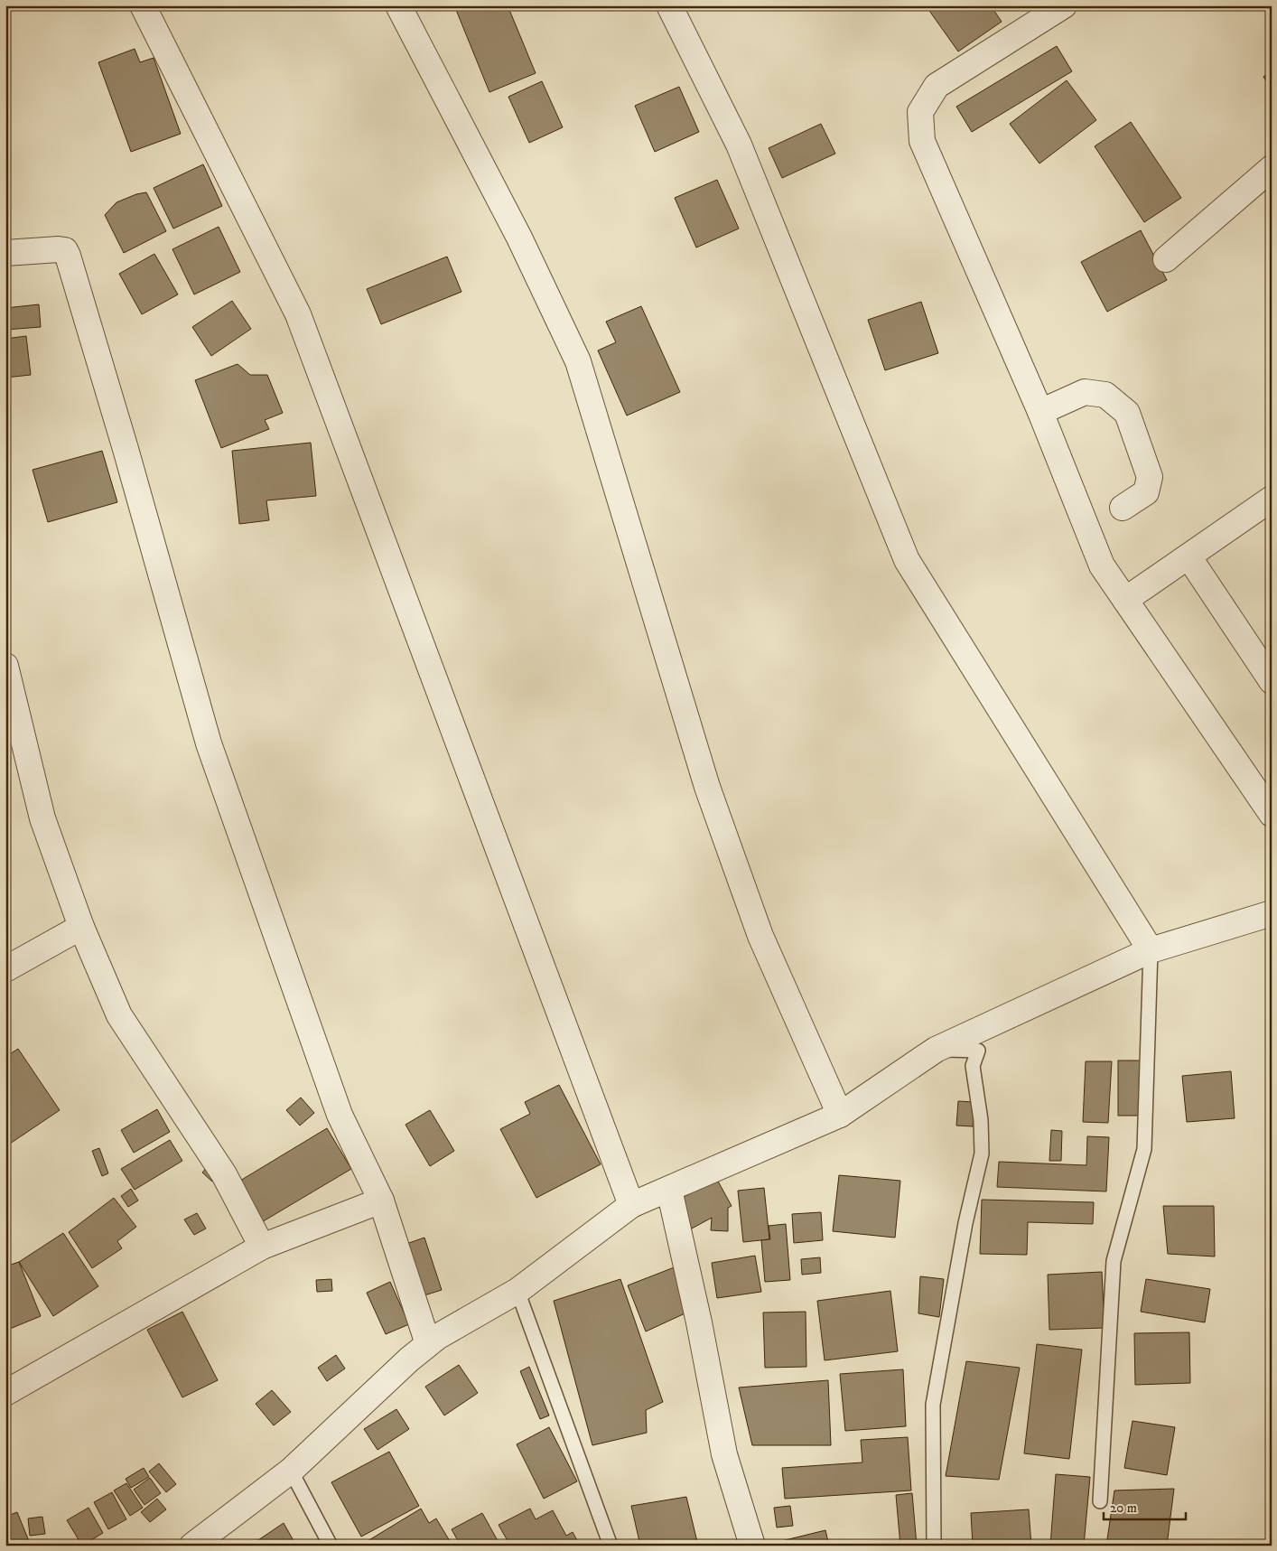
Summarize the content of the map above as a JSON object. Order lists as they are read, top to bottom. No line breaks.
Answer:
{"scale_bar":"20 m"}
